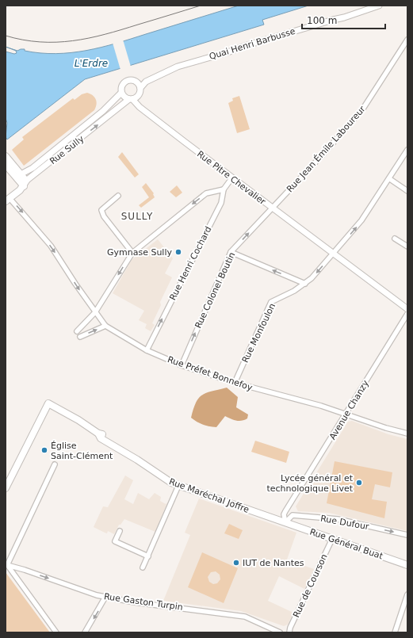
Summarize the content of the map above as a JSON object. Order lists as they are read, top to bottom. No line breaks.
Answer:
{"streets":{"main road":["Rue Sully","Rue Maréchal Joffre","Rue Général Buat"],"street":["Quai Henri Barbusse","Rue Jean Émile Laboureur","Rue Pitre Chevalier","Rue Henri Cochard","Rue Colonel Boutin","Rue Monfoulon","Rue Préfet Bonnefoy","Avenue Chanzy","Rue Dufour","Rue de Courson","Rue Gaston Turpin"]},"crossings":[["Quai Henri Barbusse","Rue Sully"],["Quai Henri Barbusse","Rue Pitre Chevalier"],["Rue Jean Émile Laboureur","Rue Pitre Chevalier"],["Rue Jean Émile Laboureur","Rue Colonel Boutin"],["Rue Sully","Rue Pitre Chevalier"],["Rue Sully","Rue Préfet Bonnefoy"],["Rue Pitre Chevalier","Rue Henri Cochard"],["Rue Pitre Chevalier","Rue Colonel Boutin"],["Rue Pitre Chevalier","Rue Monfoulon"],["Rue Henri Cochard","Rue Préfet Bonnefoy"],["Rue Colonel Boutin","Rue Préfet Bonnefoy"],["Rue Monfoulon","Rue Préfet Bonnefoy"],["Rue Préfet Bonnefoy","Avenue Chanzy"],["Avenue Chanzy","Rue Maréchal Joffre"],["Avenue Chanzy","Rue Dufour"],["Avenue Chanzy","Rue Général Buat"],["Rue Maréchal Joffre","Rue Dufour"],["Rue Maréchal Joffre","Rue Général Buat"],["Rue Dufour","Rue Général Buat"],["Rue Général Buat","Rue de Courson"]],"one_way":["Rue Henri Cochard","Rue Colonel Boutin","Rue Dufour","Rue Gaston Turpin"],"districts":["SULLY"],"water":["L'Erdre"],"places":["Gymnase Sully","Église Saint-Clément","Lycée général et technologique Livet","IUT de Nantes"],"scale_bar":"100 m"}
